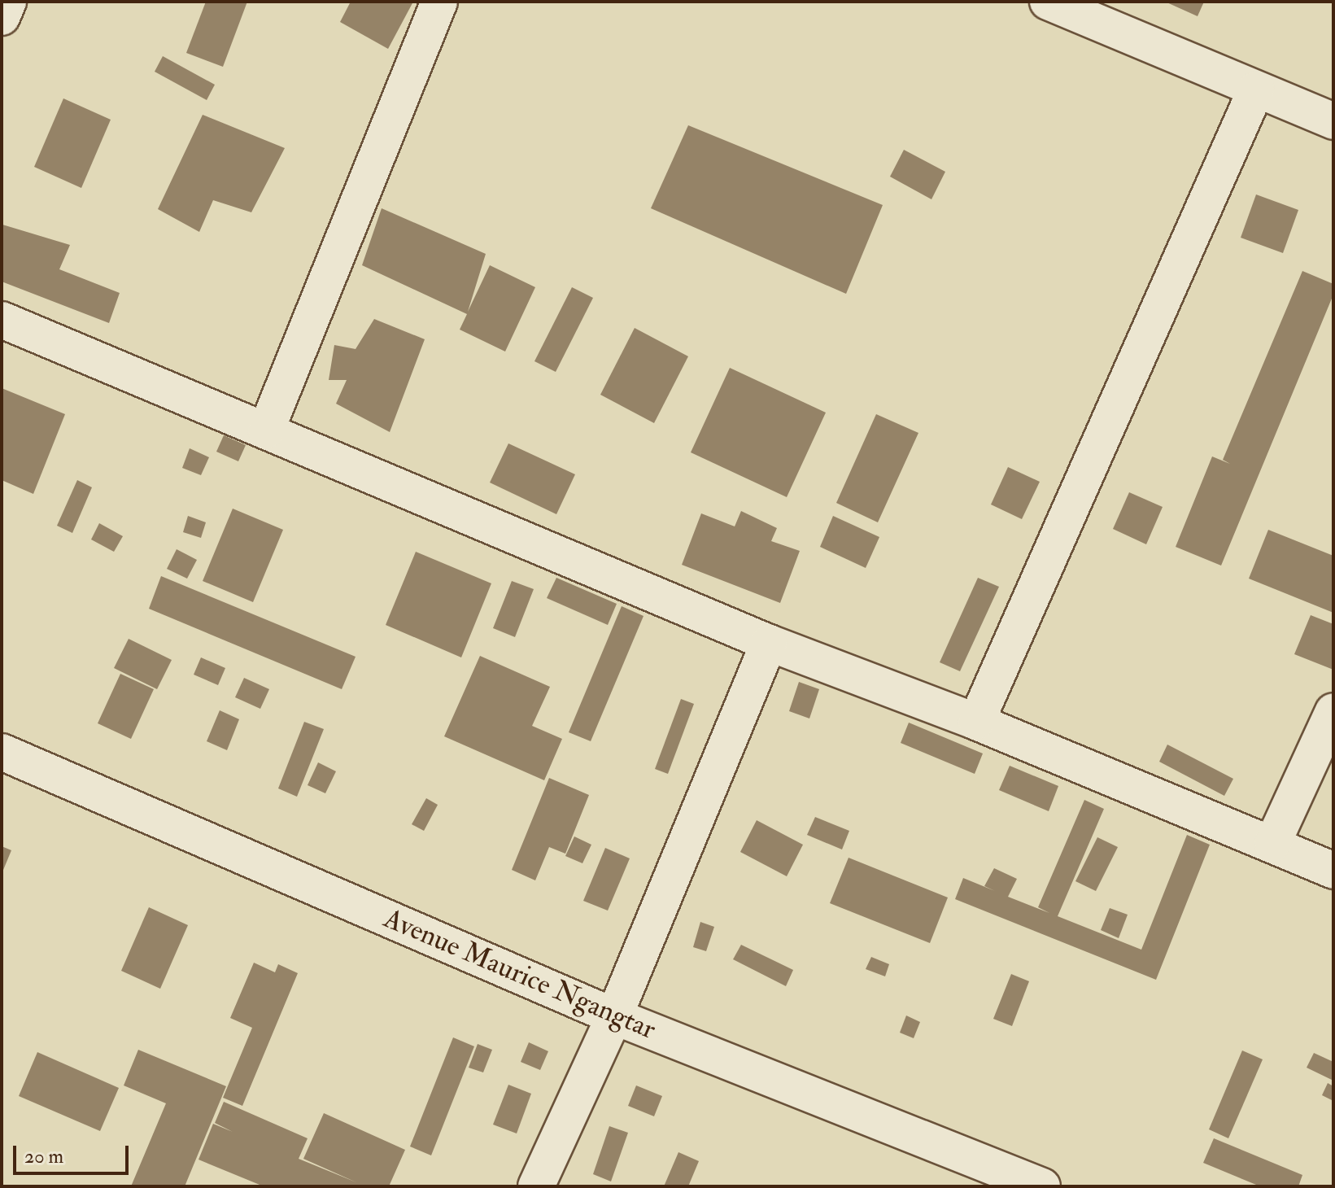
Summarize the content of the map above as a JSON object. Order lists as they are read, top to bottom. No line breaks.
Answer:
{"streets":{"street":["Avenue Maurice Ngangtar"]},"scale_bar":"20 m"}
